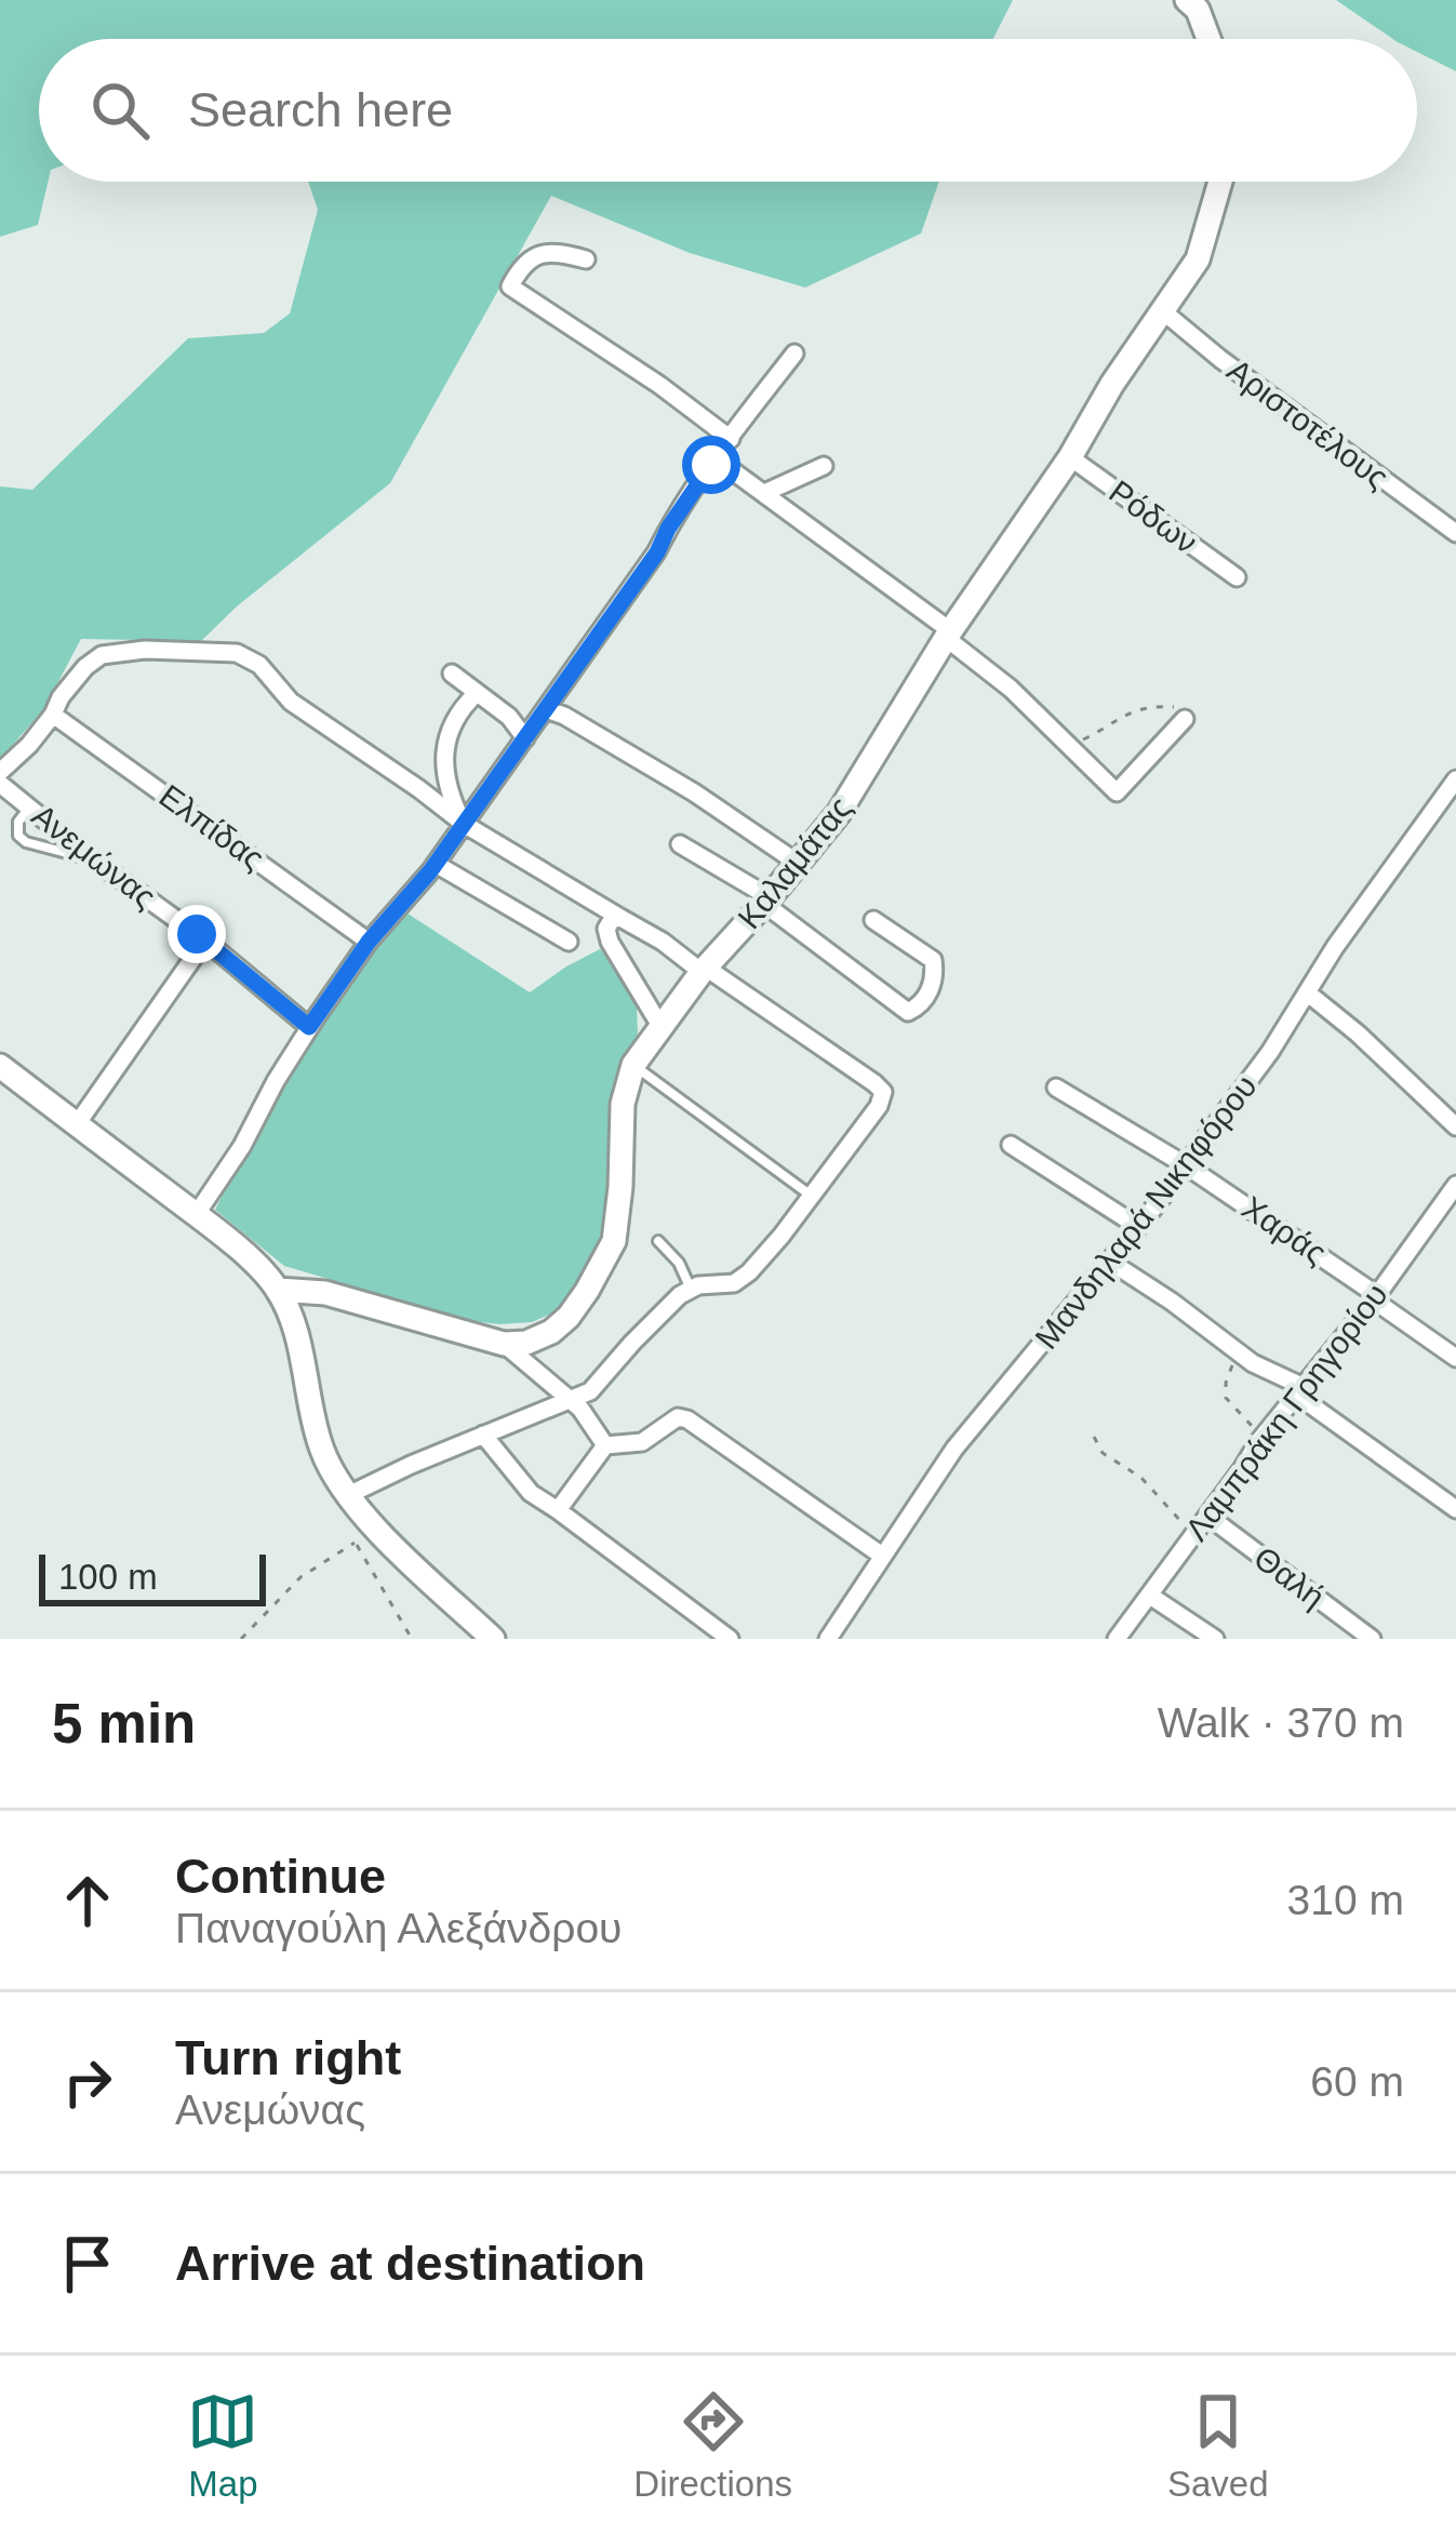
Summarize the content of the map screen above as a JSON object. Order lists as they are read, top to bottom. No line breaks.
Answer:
{"streets":{"street":["Αριστοτέλους","Ρόδων","Ελπίδας","Ανεμώνας","Καλαμάτας","Μανδηλαρά Νικηφόρου","Χαράς","Λαμπράκη Γρηγορίου","Θαλή"]},"crossings":[["Αριστοτέλους","Καλαμάτας"],["Ρόδων","Καλαμάτας"],["Μανδηλαρά Νικηφόρου","Χαράς"],["Χαράς","Λαμπράκη Γρηγορίου"],["Λαμπράκη Γρηγορίου","Θαλή"]],"scale_bar":"100 m","page":{"search":"Search here","scale":"100 m","heading":["5 min","Walk · 370 m"],"list":[["Continue","Παναγούλη Αλεξάνδρου","310 m"],["Turn right","Ανεμώνας","60 m"],"Arrive at destination"],"nav":["Map","Directions","Saved"]}}
